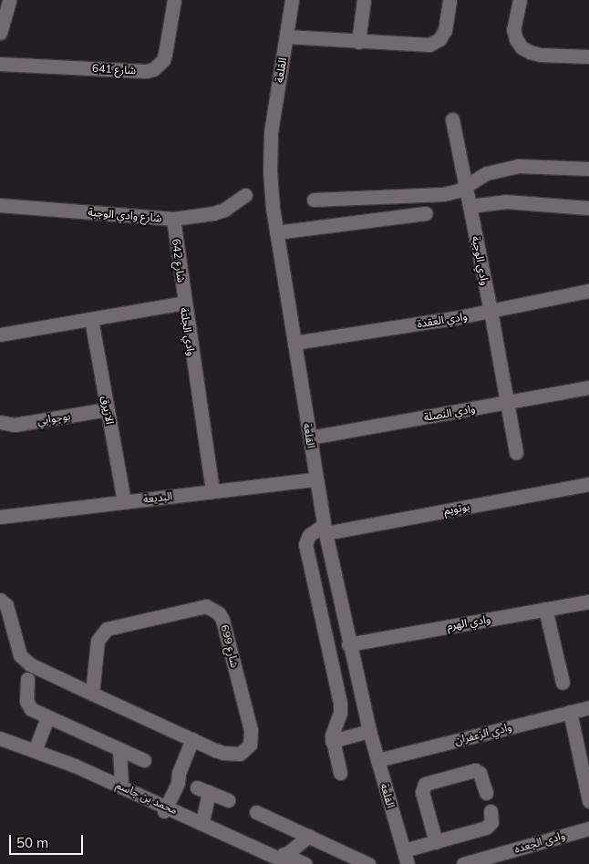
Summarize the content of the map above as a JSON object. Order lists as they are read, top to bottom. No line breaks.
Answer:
{"streets":{"street":["شارع 641","القلعة","شارع وادي الوجبة","شارع 642","وادي الوجبة","وادي العقدة","وادي الجلتة","الازيرق","وادي النصلة","بوجوابي","البديعة","بوتويم","وادي الهرم","شارع 699","وادي الزعفران","محمد بن جاسم","وادى الجعده"]},"crossings":[["القلعة","وادي العقدة"],["القلعة","وادي النصلة"],["القلعة","البديعة"],["القلعة","بوتويم"],["القلعة","وادي الهرم"],["القلعة","وادي الزعفران"],["شارع وادي الوجبة","شارع 642"],["شارع 642","وادي الجلتة"],["وادي الوجبة","وادي العقدة"],["وادي الوجبة","وادي النصلة"],["وادي الجلتة","الازيرق"],["وادي الجلتة","البديعة"],["الازيرق","بوجوابي"],["الازيرق","البديعة"]],"scale_bar":"50 m"}
